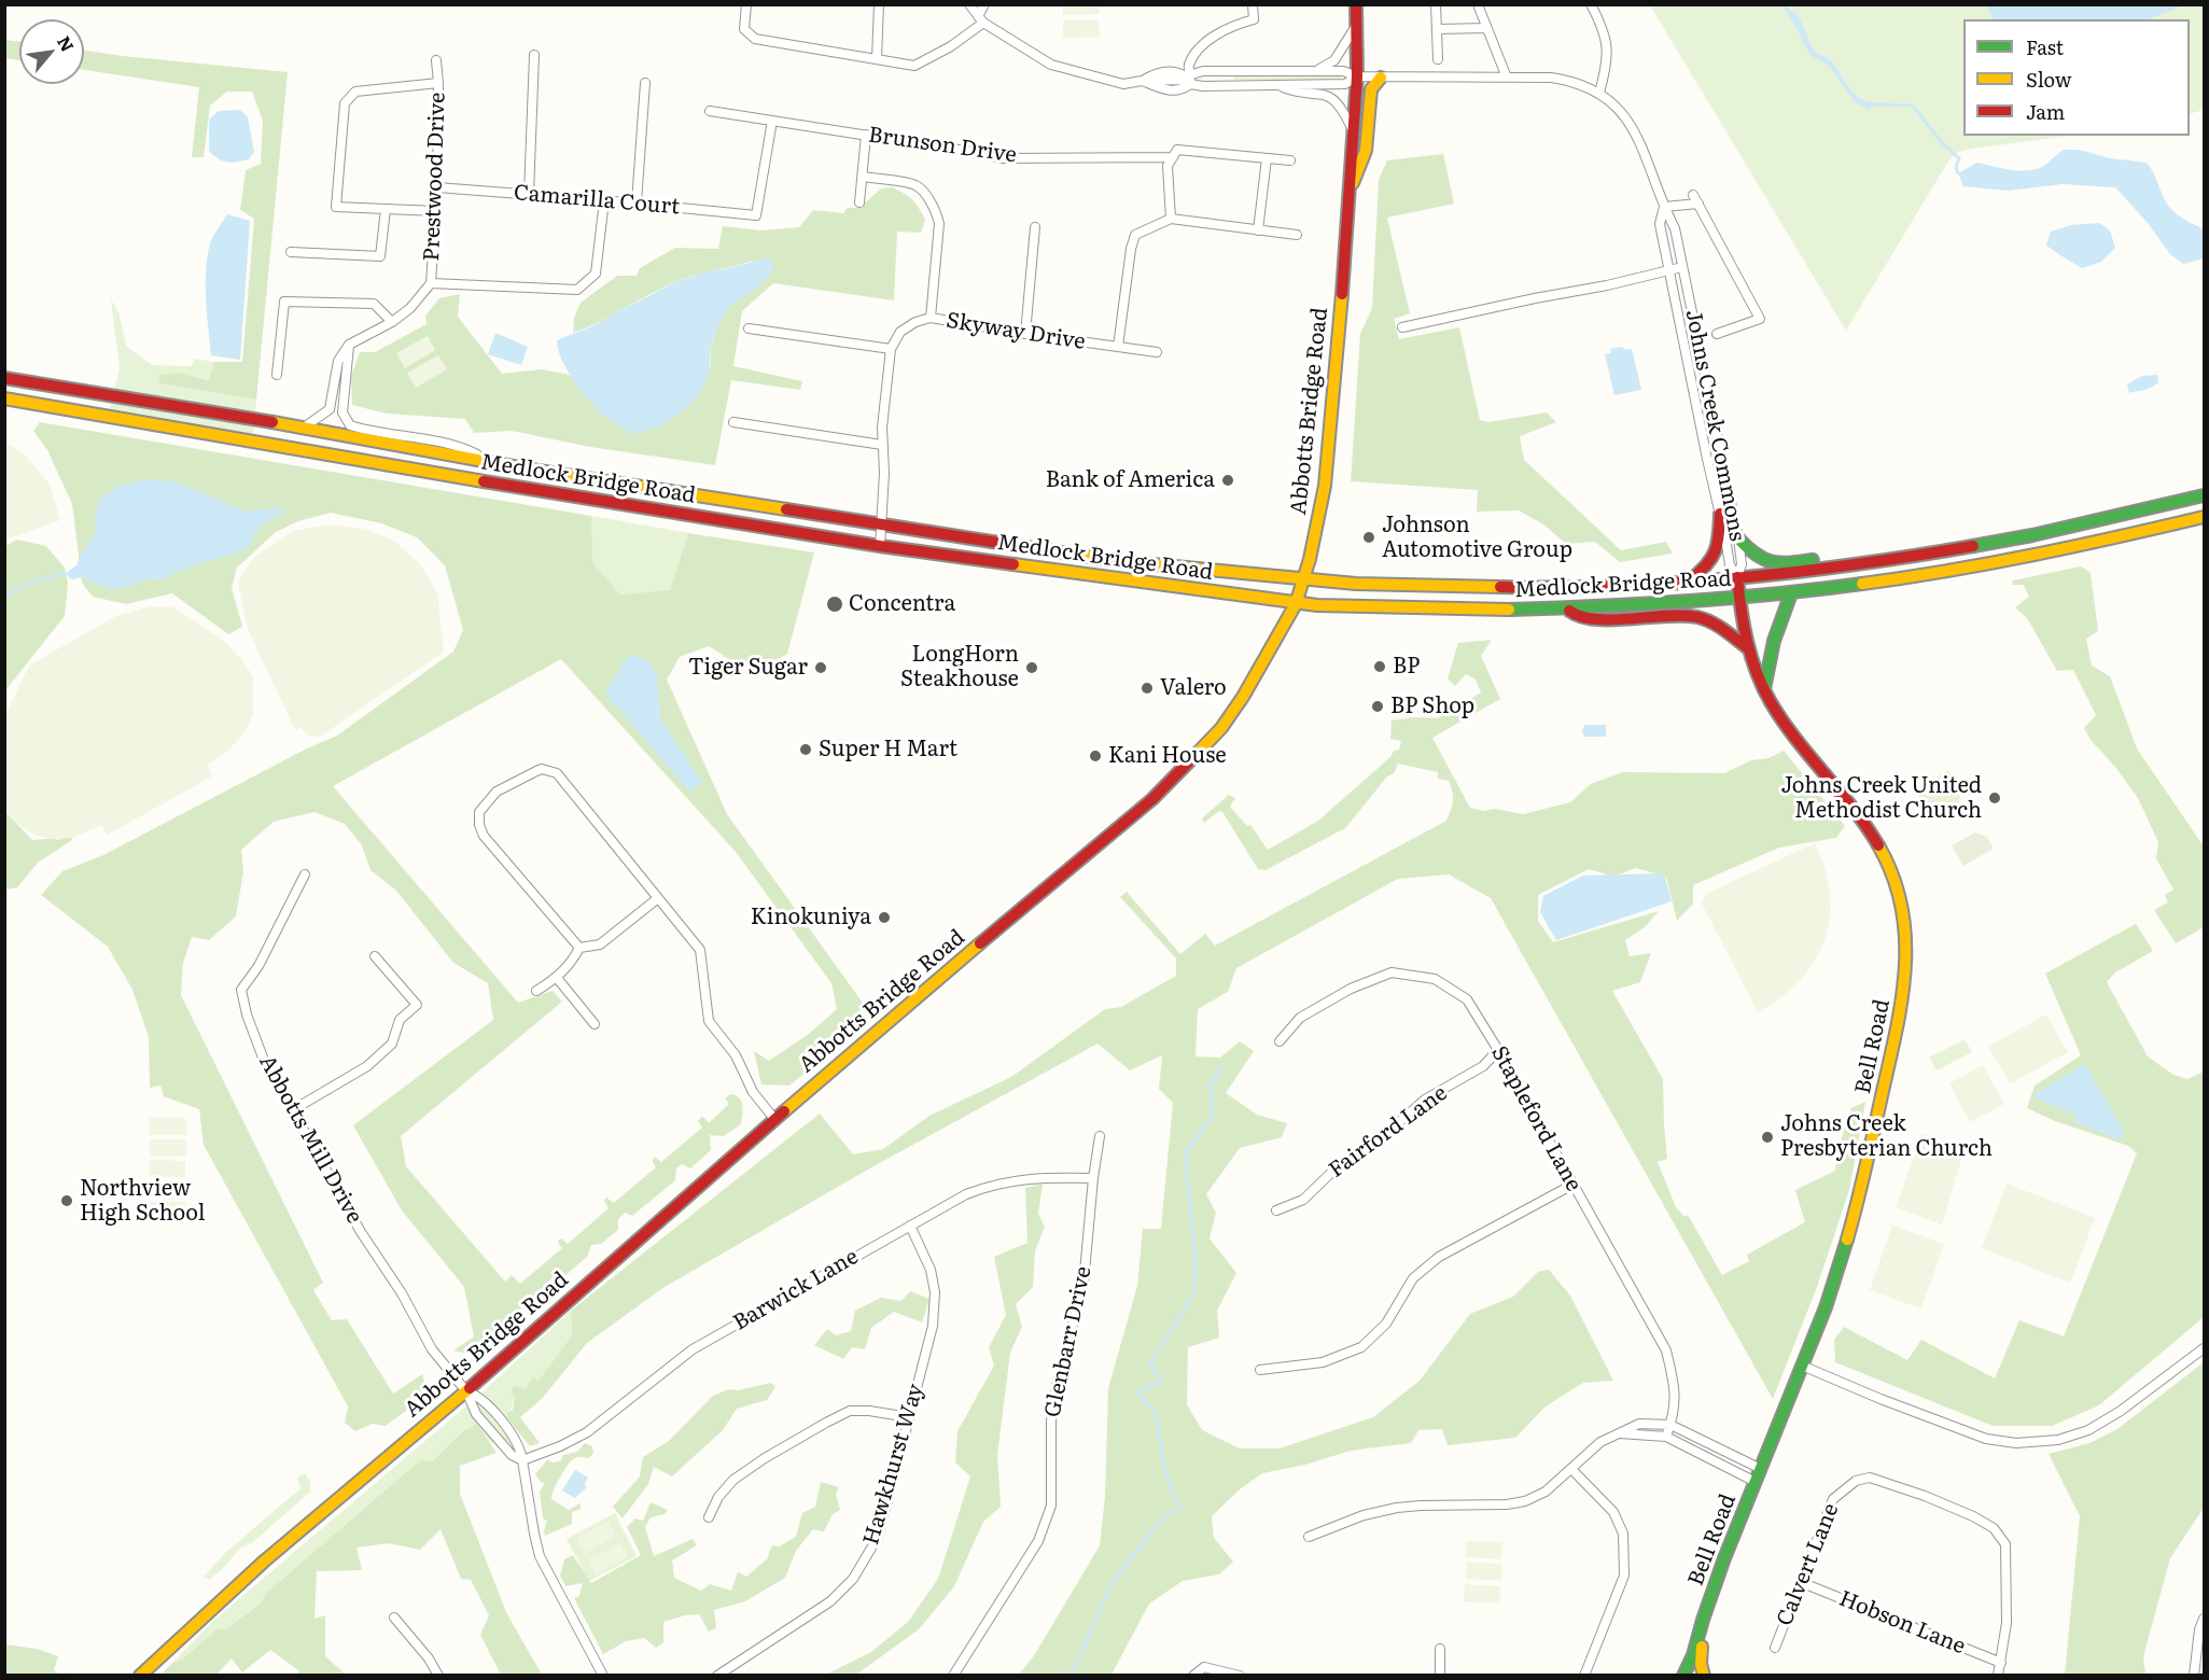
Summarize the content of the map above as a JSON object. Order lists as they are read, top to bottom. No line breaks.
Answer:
{"streets":{"main road":["Abbotts Bridge Road","Medlock Bridge Road","Bell Road"],"street":["Brunson Drive","Prestwood Drive","Camarilla Court","Skyway Drive","Johns Creek Commons","Stapleford Lane","Fairford Lane","Abbotts Mill Drive","Barwick Lane","Glenbarr Drive","Hawkhurst Way","Calvert Lane","Hobson Lane"]},"crossings":[["Brunson Drive","Camarilla Court"],["Prestwood Drive","Camarilla Court"],["Prestwood Drive","Medlock Bridge Road"],["Abbotts Bridge Road","Johns Creek Commons"],["Abbotts Bridge Road","Medlock Bridge Road"],["Abbotts Bridge Road","Abbotts Mill Drive"],["Johns Creek Commons","Medlock Bridge Road"],["Johns Creek Commons","Bell Road"],["Medlock Bridge Road","Bell Road"],["Stapleford Lane","Fairford Lane"],["Barwick Lane","Glenbarr Drive"],["Barwick Lane","Hawkhurst Way"],["Calvert Lane","Hobson Lane"]],"places":["Bank of America","Johnson Automotive Group","Concentra","BP","Tiger Sugar","LongHorn Steakhouse","Valero","BP Shop","Super H Mart","Kani House","Johns Creek United Methodist Church","Kinokuniya","Johns Creek Presbyterian Church","Northview High School"],"legend":["Fast","Slow","Jam"],"north":"top right"}
